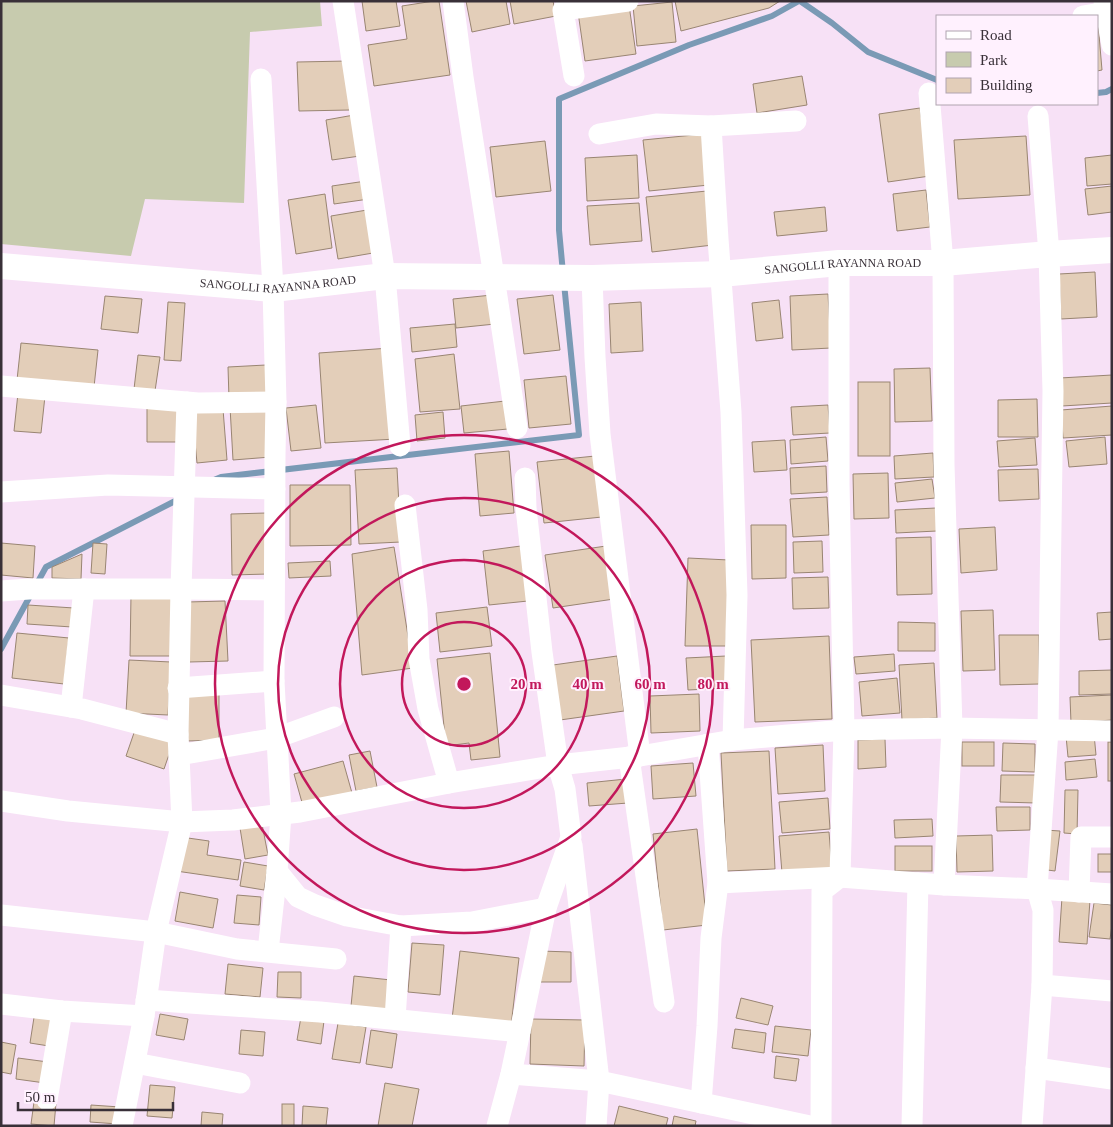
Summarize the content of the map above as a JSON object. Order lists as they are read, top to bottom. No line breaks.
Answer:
{"streets":{"street":["SANGOLLI RAYANNA ROAD"]},"legend":["Road","Park","Building"],"scale_bar":"50 m","rings":["20 m","40 m","60 m","80 m"]}
